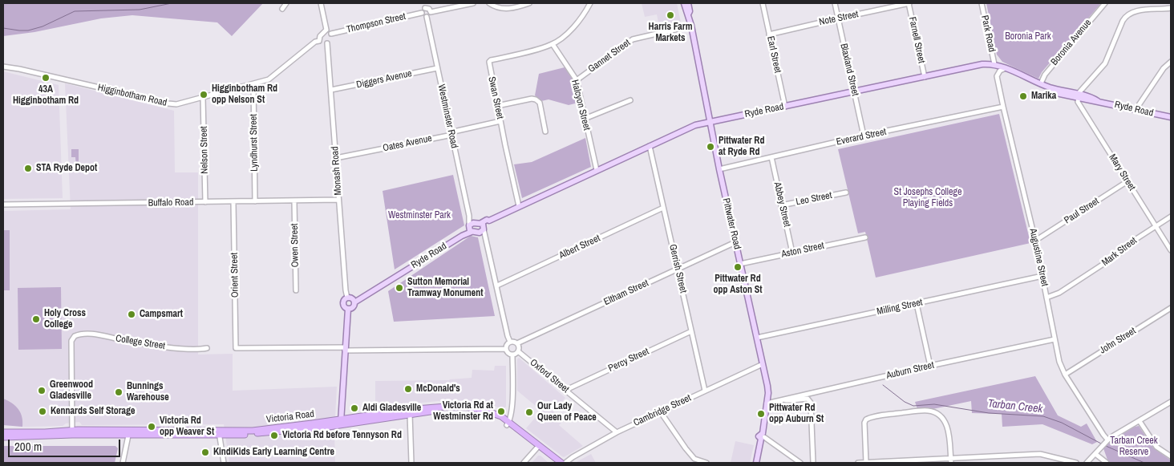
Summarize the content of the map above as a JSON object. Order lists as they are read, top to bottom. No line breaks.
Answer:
{"streets":{"highway":["Victoria Road"],"main road":["Ryde Road","Pittwater Road"],"street":["Note Street","Thompson Street","Park Road","Farnell Street","Boronia Avenue","Earl Street","Gannet Street","Blaxland Street","Diggers Avenue","Higginbotham Road","Swan Street","Halcyon Street","Westminster Road","Everard Street","Lyndhurst Street","Oates Avenue","Nelson Street","Monash Road","Mary Street","Leo Street","Buffalo Road","Abbey Street","Paul Street","Owen Street","Albert Street","Aston Street","Mark Street","Augustine Street","Gerrish Street","Orient Street","Eltham Street","Milling Street","John Street","College Street","Percy Street","Auburn Street","Oxford Street","Cambridge Street"]},"crossings":[["Note Street","Farnell Street"],["Note Street","Earl Street"],["Note Street","Blaxland Street"],["Thompson Street","Westminster Road"],["Park Road","Ryde Road"],["Farnell Street","Ryde Road"],["Boronia Avenue","Ryde Road"],["Earl Street","Ryde Road"],["Gannet Street","Halcyon Street"],["Gannet Street","Pittwater Road"],["Blaxland Street","Ryde Road"],["Blaxland Street","Everard Street"],["Diggers Avenue","Westminster Road"],["Diggers Avenue","Monash Road"],["Higginbotham Road","Lyndhurst Street"],["Higginbotham Road","Nelson Street"],["Swan Street","Halcyon Street"],["Swan Street","Ryde Road"],["Swan Street","Oates Avenue"],["Halcyon Street","Ryde Road"],["Ryde Road","Westminster Road"],["Ryde Road","Monash Road"],["Ryde Road","Mary Street"],["Ryde Road","Pittwater Road"],["Ryde Road","Augustine Street"],["Ryde Road","Gerrish Street"],["Westminster Road","Oates Avenue"],["Everard Street","Abbey Street"],["Everard Street","Pittwater Road"],["Everard Street","Augustine Street"],["Lyndhurst Street","Buffalo Road"],["Oates Avenue","Monash Road"],["Nelson Street","Buffalo Road"],["Monash Road","Buffalo Road"],["Mary Street","Paul Street"],["Mary Street","Mark Street"],["Leo Street","Abbey Street"],["Buffalo Road","Owen Street"],["Buffalo Road","Orient Street"],["Abbey Street","Aston Street"],["Paul Street","Augustine Street"],["Pittwater Road","Aston Street"],["Pittwater Road","Eltham Street"],["Pittwater Road","Milling Street"],["Pittwater Road","Auburn Street"],["Pittwater Road","Cambridge Street"],["Albert Street","Gerrish Street"],["Mark Street","Augustine Street"],["Augustine Street","Milling Street"],["Augustine Street","John Street"],["Augustine Street","Auburn Street"],["Gerrish Street","Eltham Street"],["Gerrish Street","Percy Street"],["Gerrish Street","Cambridge Street"],["Eltham Street","Oxford Street"],["College Street","Victoria Road"],["Percy Street","Oxford Street"],["Oxford Street","Cambridge Street"]],"water":["Tarban Creek"],"parks":["Boronia Park","St Josephs College Playing Fields","Westminster Park","Tarban Creek Reserve"],"places":["Harris Farm Markets","43A Higginbotham Rd","Higginbotham Rd opp Nelson St","Marika","Pittwater Rd at Ryde Rd","STA Ryde Depot","Pittwater Rd opp Aston St","Sutton Memorial Tramway Monument","Campsmart","Holy Cross College","McDonald's","Greenwood Gladesville","Bunnings Warehouse","Aldi Gladesville","Kennards Self Storage","Victoria Rd at Westminster Rd","Our Lady Queen of Peace","Pittwater Rd opp Auburn St","Victoria Rd opp Weaver St","Victoria Rd before Tennyson Rd","KindiKids Early Learning Centre"],"scale_bar":"200 m"}
